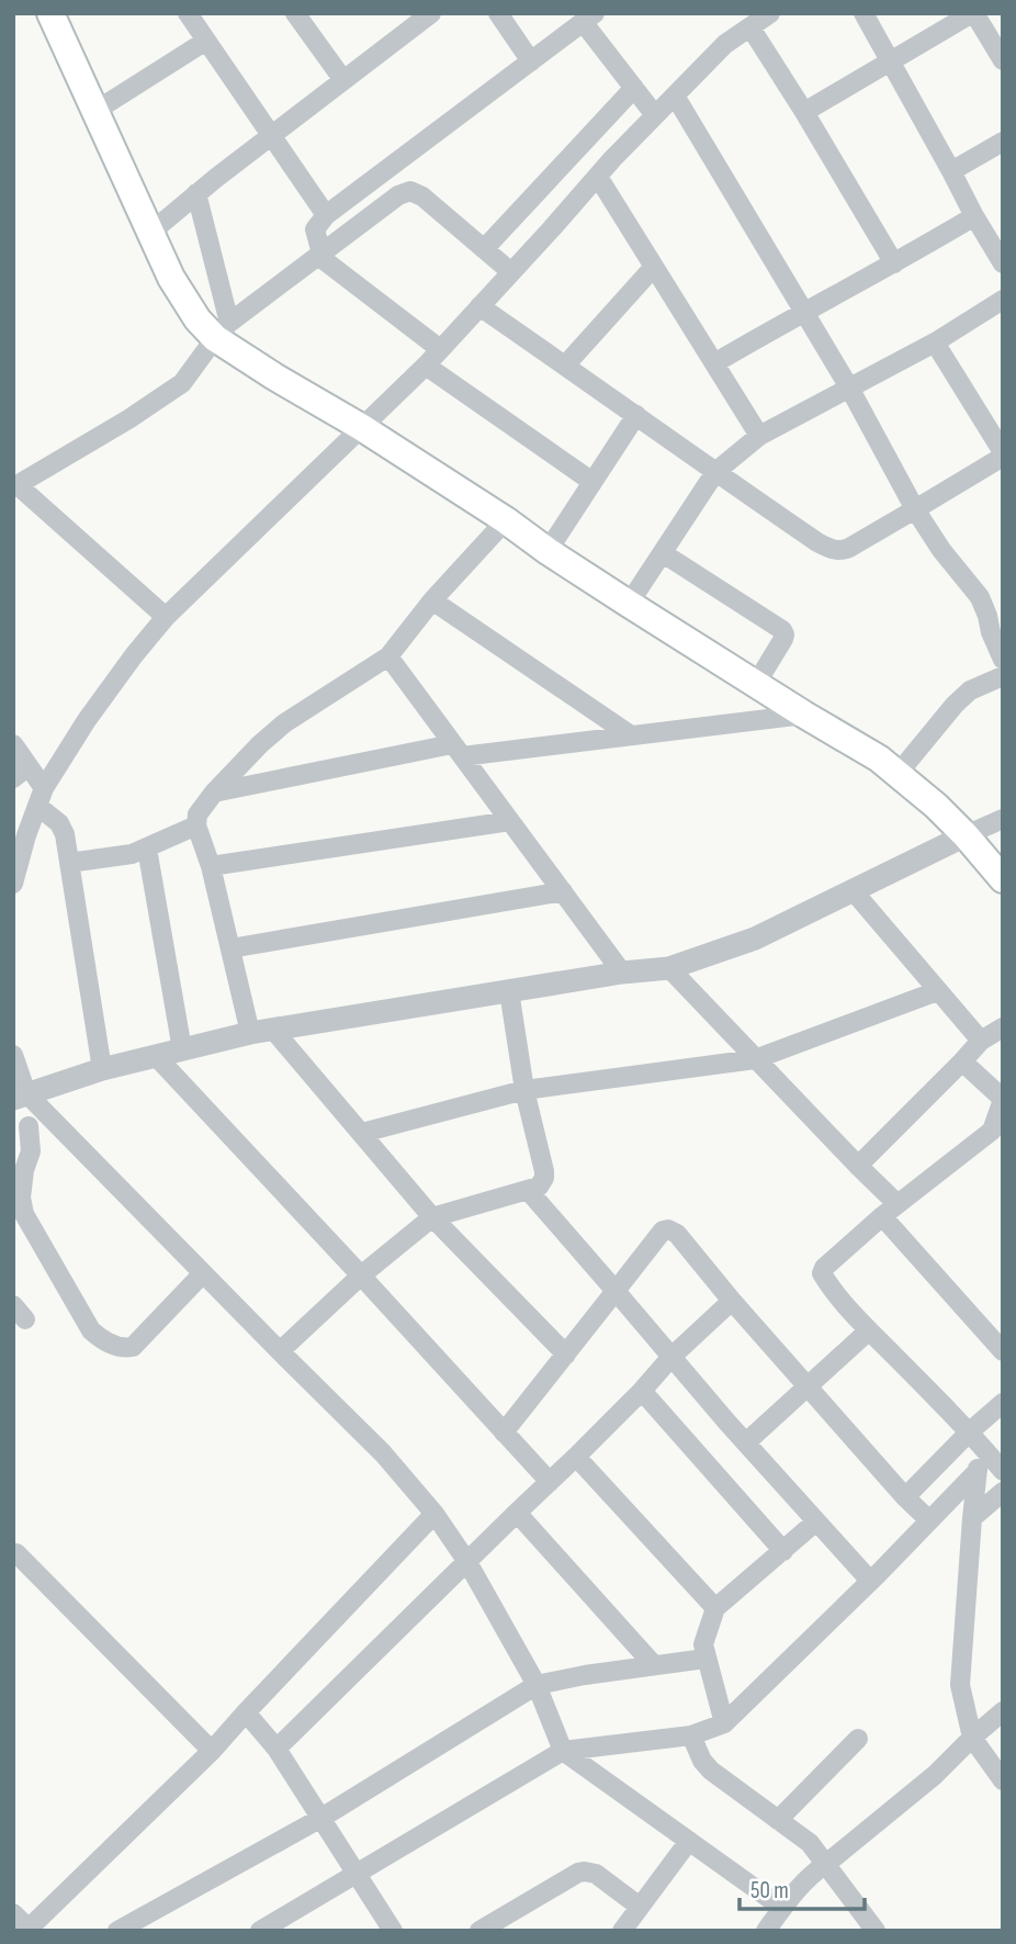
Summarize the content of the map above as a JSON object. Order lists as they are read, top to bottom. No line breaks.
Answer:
{"scale_bar":"50 m"}
